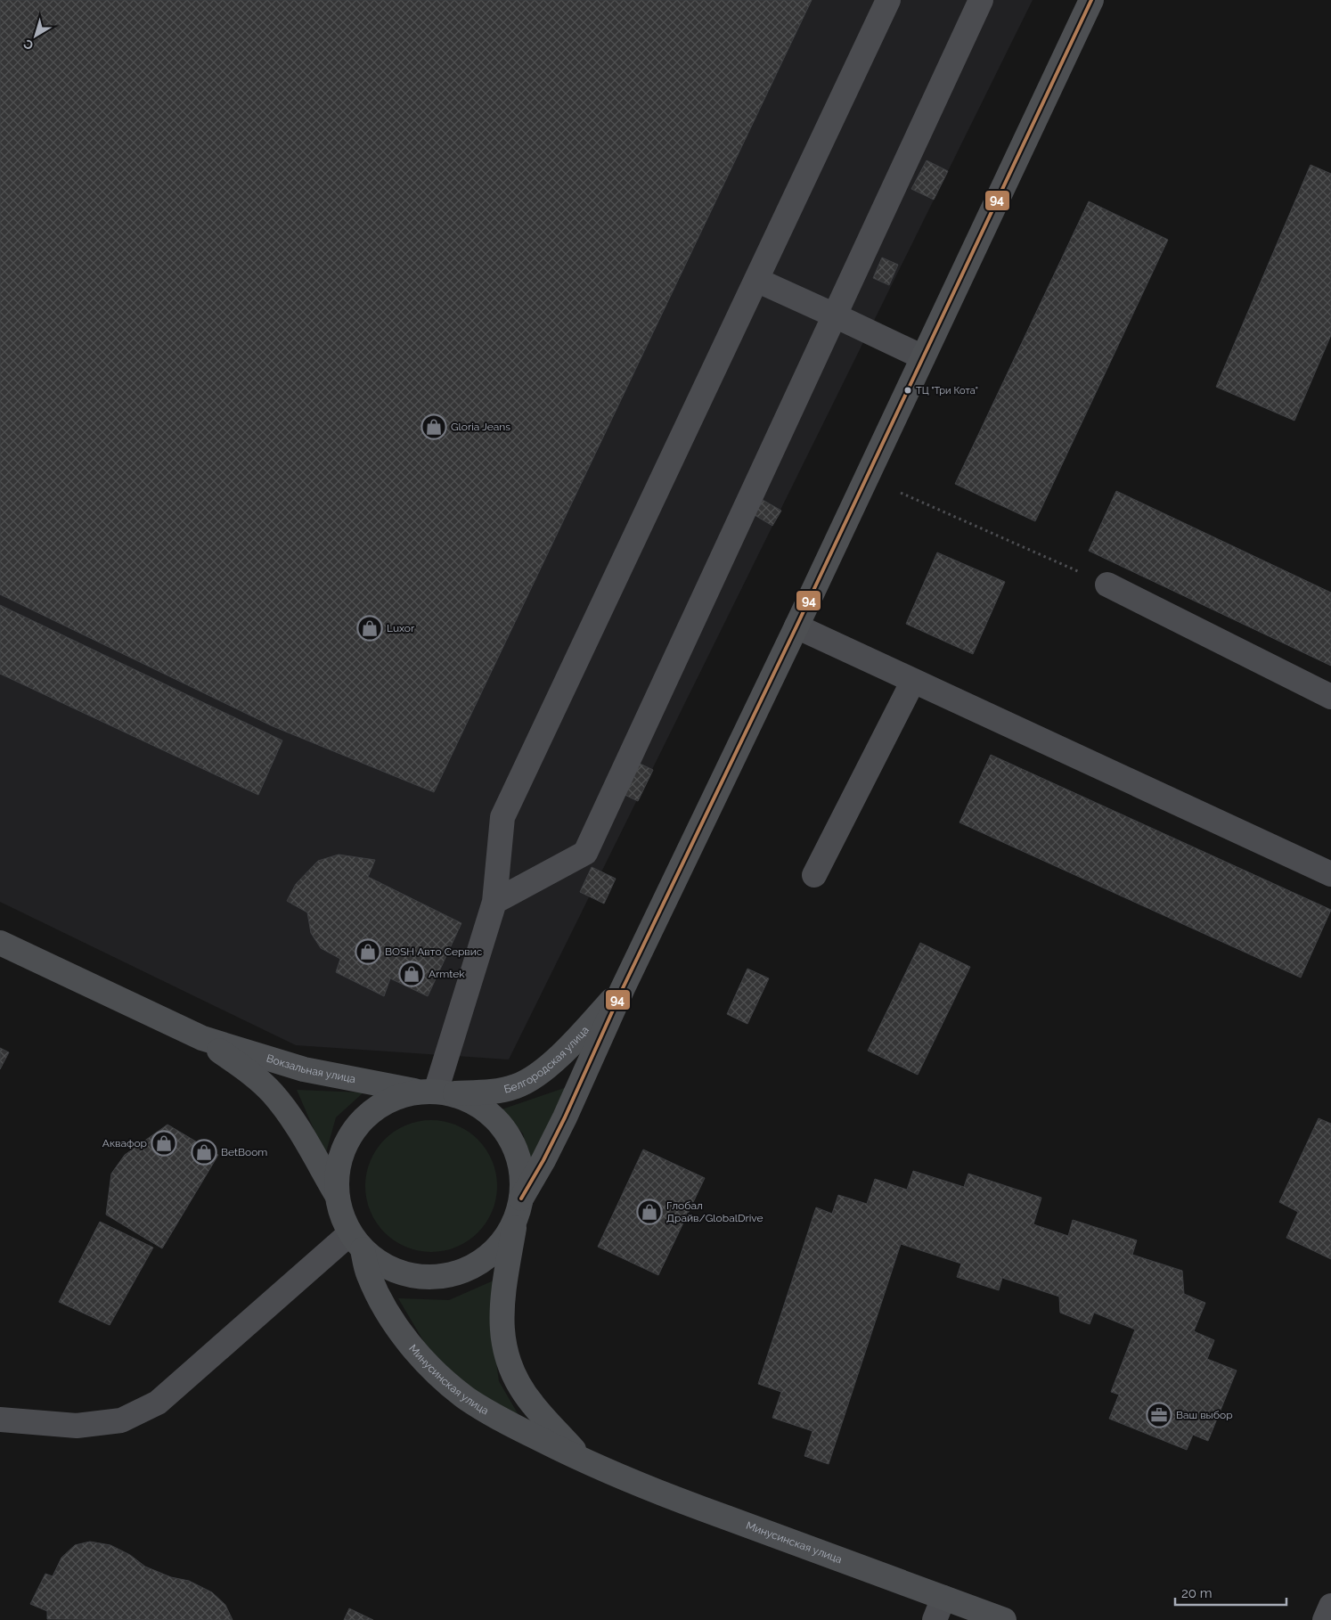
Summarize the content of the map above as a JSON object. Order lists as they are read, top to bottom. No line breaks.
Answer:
{"streets":{"main road":["Белгородская улица","Вокзальная улица","Минусинская улица"]},"crossings":[["Белгородская улица","Вокзальная улица"],["Белгородская улица","Минусинская улица"]],"places":{"other":["ТЦ \"Три Кота\""],"shop":["Gloria Jeans","Luxor","BOSH Авто Сервис","Armtek","Аквафор","BetBoom","Глобал Драйв/GlobalDrive"],"office":["Ваш выбор"]},"lines":["transit line 94"],"scale_bar":"20 m","north":"bottom left"}
